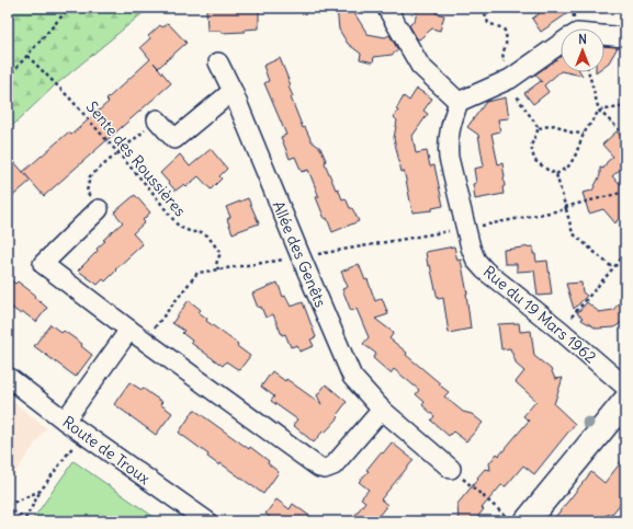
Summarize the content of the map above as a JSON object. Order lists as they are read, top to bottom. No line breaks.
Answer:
{"streets":{"street":["Allée des Genêts","Rue du 19 Mars 1962","Route de Troux"],"path":["Sente des Roussières"]},"north":"top"}
